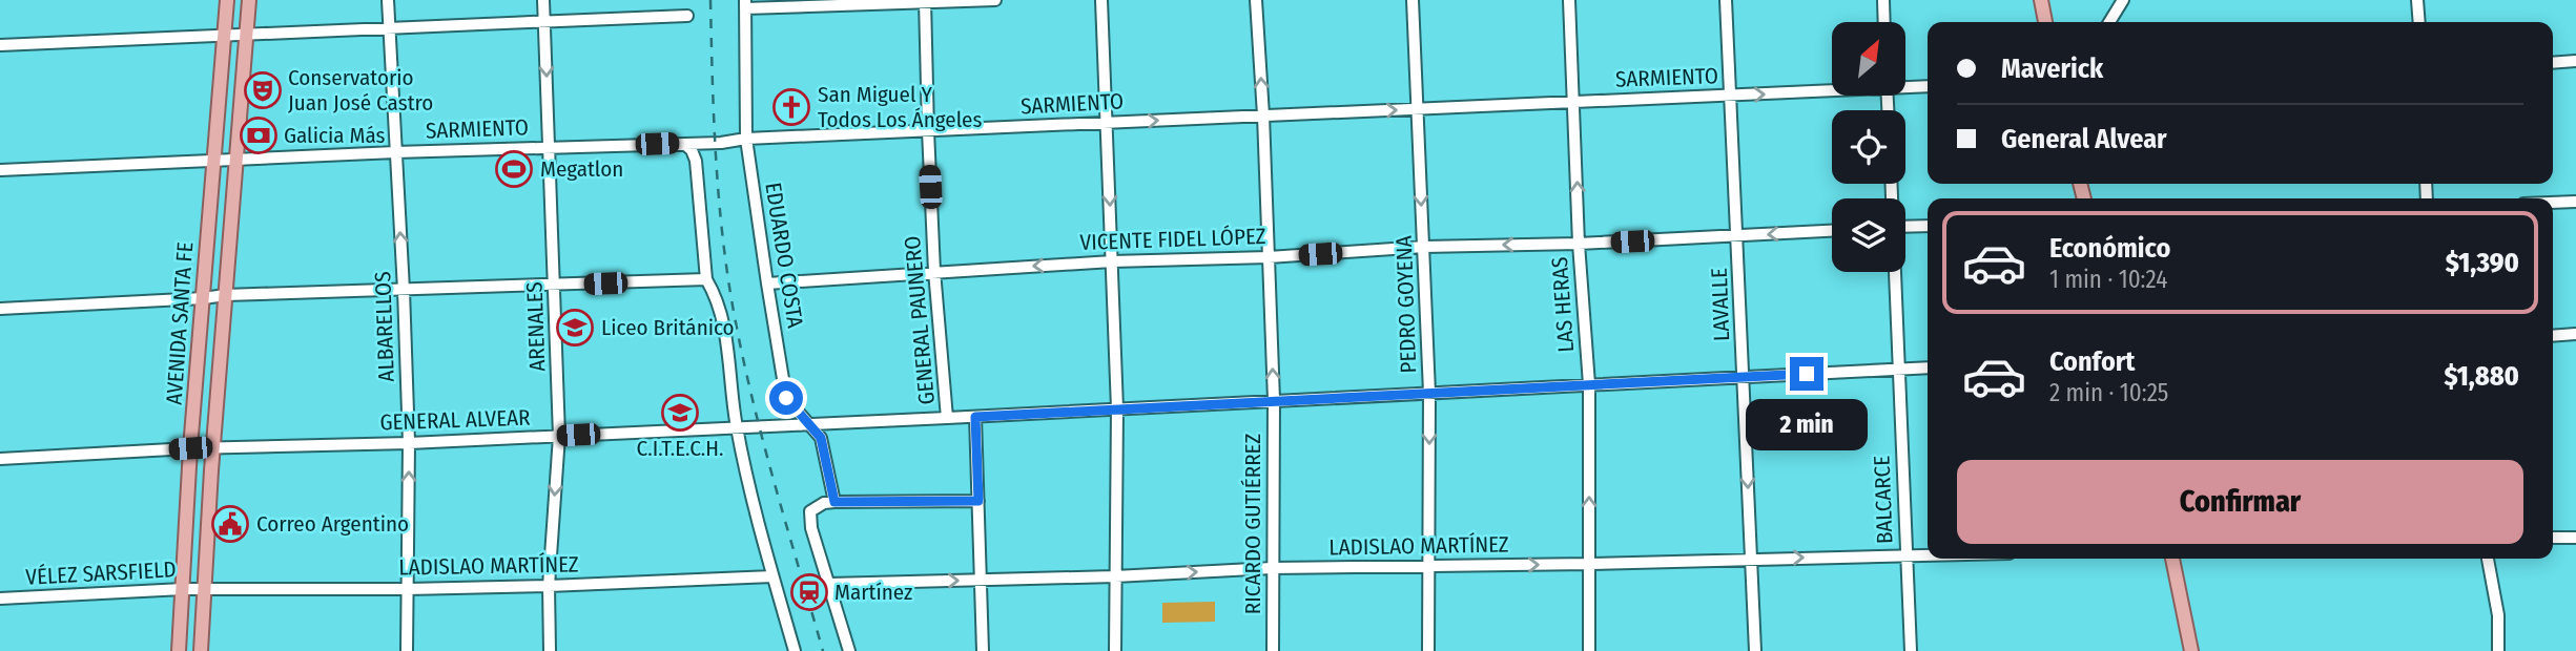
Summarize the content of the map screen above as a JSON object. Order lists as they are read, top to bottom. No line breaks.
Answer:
{"streets":{"main road":["AVENIDA SANTA FE"],"street":["SARMIENTO","VICENTE FIDEL LÓPEZ","EDUARDO COSTA","PEDRO GOYENA","LAS HERAS","LAVALLE","GENERAL PAUNERO","ALBARELLOS","ARENALES","GENERAL ALVEAR","BALCARCE","RICARDO GUTIÉRREZ","LADISLAO MARTÍNEZ","VÉLEZ SARSFIELD"]},"crossings":[["SARMIENTO","EDUARDO COSTA"],["SARMIENTO","PEDRO GOYENA"],["SARMIENTO","LAS HERAS"],["SARMIENTO","LAVALLE"],["SARMIENTO","GENERAL PAUNERO"],["SARMIENTO","AVENIDA SANTA FE"],["SARMIENTO","ALBARELLOS"],["SARMIENTO","ARENALES"],["SARMIENTO","RICARDO GUTIÉRREZ"],["VICENTE FIDEL LÓPEZ","EDUARDO COSTA"],["VICENTE FIDEL LÓPEZ","PEDRO GOYENA"],["VICENTE FIDEL LÓPEZ","LAS HERAS"],["VICENTE FIDEL LÓPEZ","LAVALLE"],["VICENTE FIDEL LÓPEZ","GENERAL PAUNERO"],["VICENTE FIDEL LÓPEZ","RICARDO GUTIÉRREZ"],["EDUARDO COSTA","GENERAL ALVEAR"],["PEDRO GOYENA","GENERAL ALVEAR"],["PEDRO GOYENA","LADISLAO MARTÍNEZ"],["LAS HERAS","GENERAL ALVEAR"],["LAS HERAS","LADISLAO MARTÍNEZ"],["LAVALLE","GENERAL ALVEAR"],["LAVALLE","LADISLAO MARTÍNEZ"],["GENERAL PAUNERO","GENERAL ALVEAR"],["AVENIDA SANTA FE","GENERAL ALVEAR"],["AVENIDA SANTA FE","LADISLAO MARTÍNEZ"],["AVENIDA SANTA FE","VÉLEZ SARSFIELD"],["ALBARELLOS","GENERAL ALVEAR"],["ALBARELLOS","LADISLAO MARTÍNEZ"],["ARENALES","GENERAL ALVEAR"],["ARENALES","LADISLAO MARTÍNEZ"],["GENERAL ALVEAR","BALCARCE"],["GENERAL ALVEAR","RICARDO GUTIÉRREZ"],["BALCARCE","LADISLAO MARTÍNEZ"],["RICARDO GUTIÉRREZ","LADISLAO MARTÍNEZ"],["LADISLAO MARTÍNEZ","VÉLEZ SARSFIELD"]],"one_way":["VICENTE FIDEL LÓPEZ","PEDRO GOYENA","LAS HERAS","ALBARELLOS","ARENALES","RICARDO GUTIÉRREZ","LADISLAO MARTÍNEZ"],"places":{"theatre":["Conservatorio Juan José Castro"],"church":["San Miguel Y Todos Los Ángeles"],"bank":["Galicia Más"],"sports":["Megatlon"],"school or university":["Liceo Británico","C.I.T.E.C.H."],"public building":["Correo Argentino"],"station":["Martínez"]},"north":"top right","page":{"banner":["Maverick","General Alvear"],"list":[{"name":"Económico","note":"1 min · 10:24","value":"$1,390"},{"name":"Confort","note":"2 min · 10:25","value":"$1,880"}],"bubble":"2 min","buttons":"Confirmar"}}
